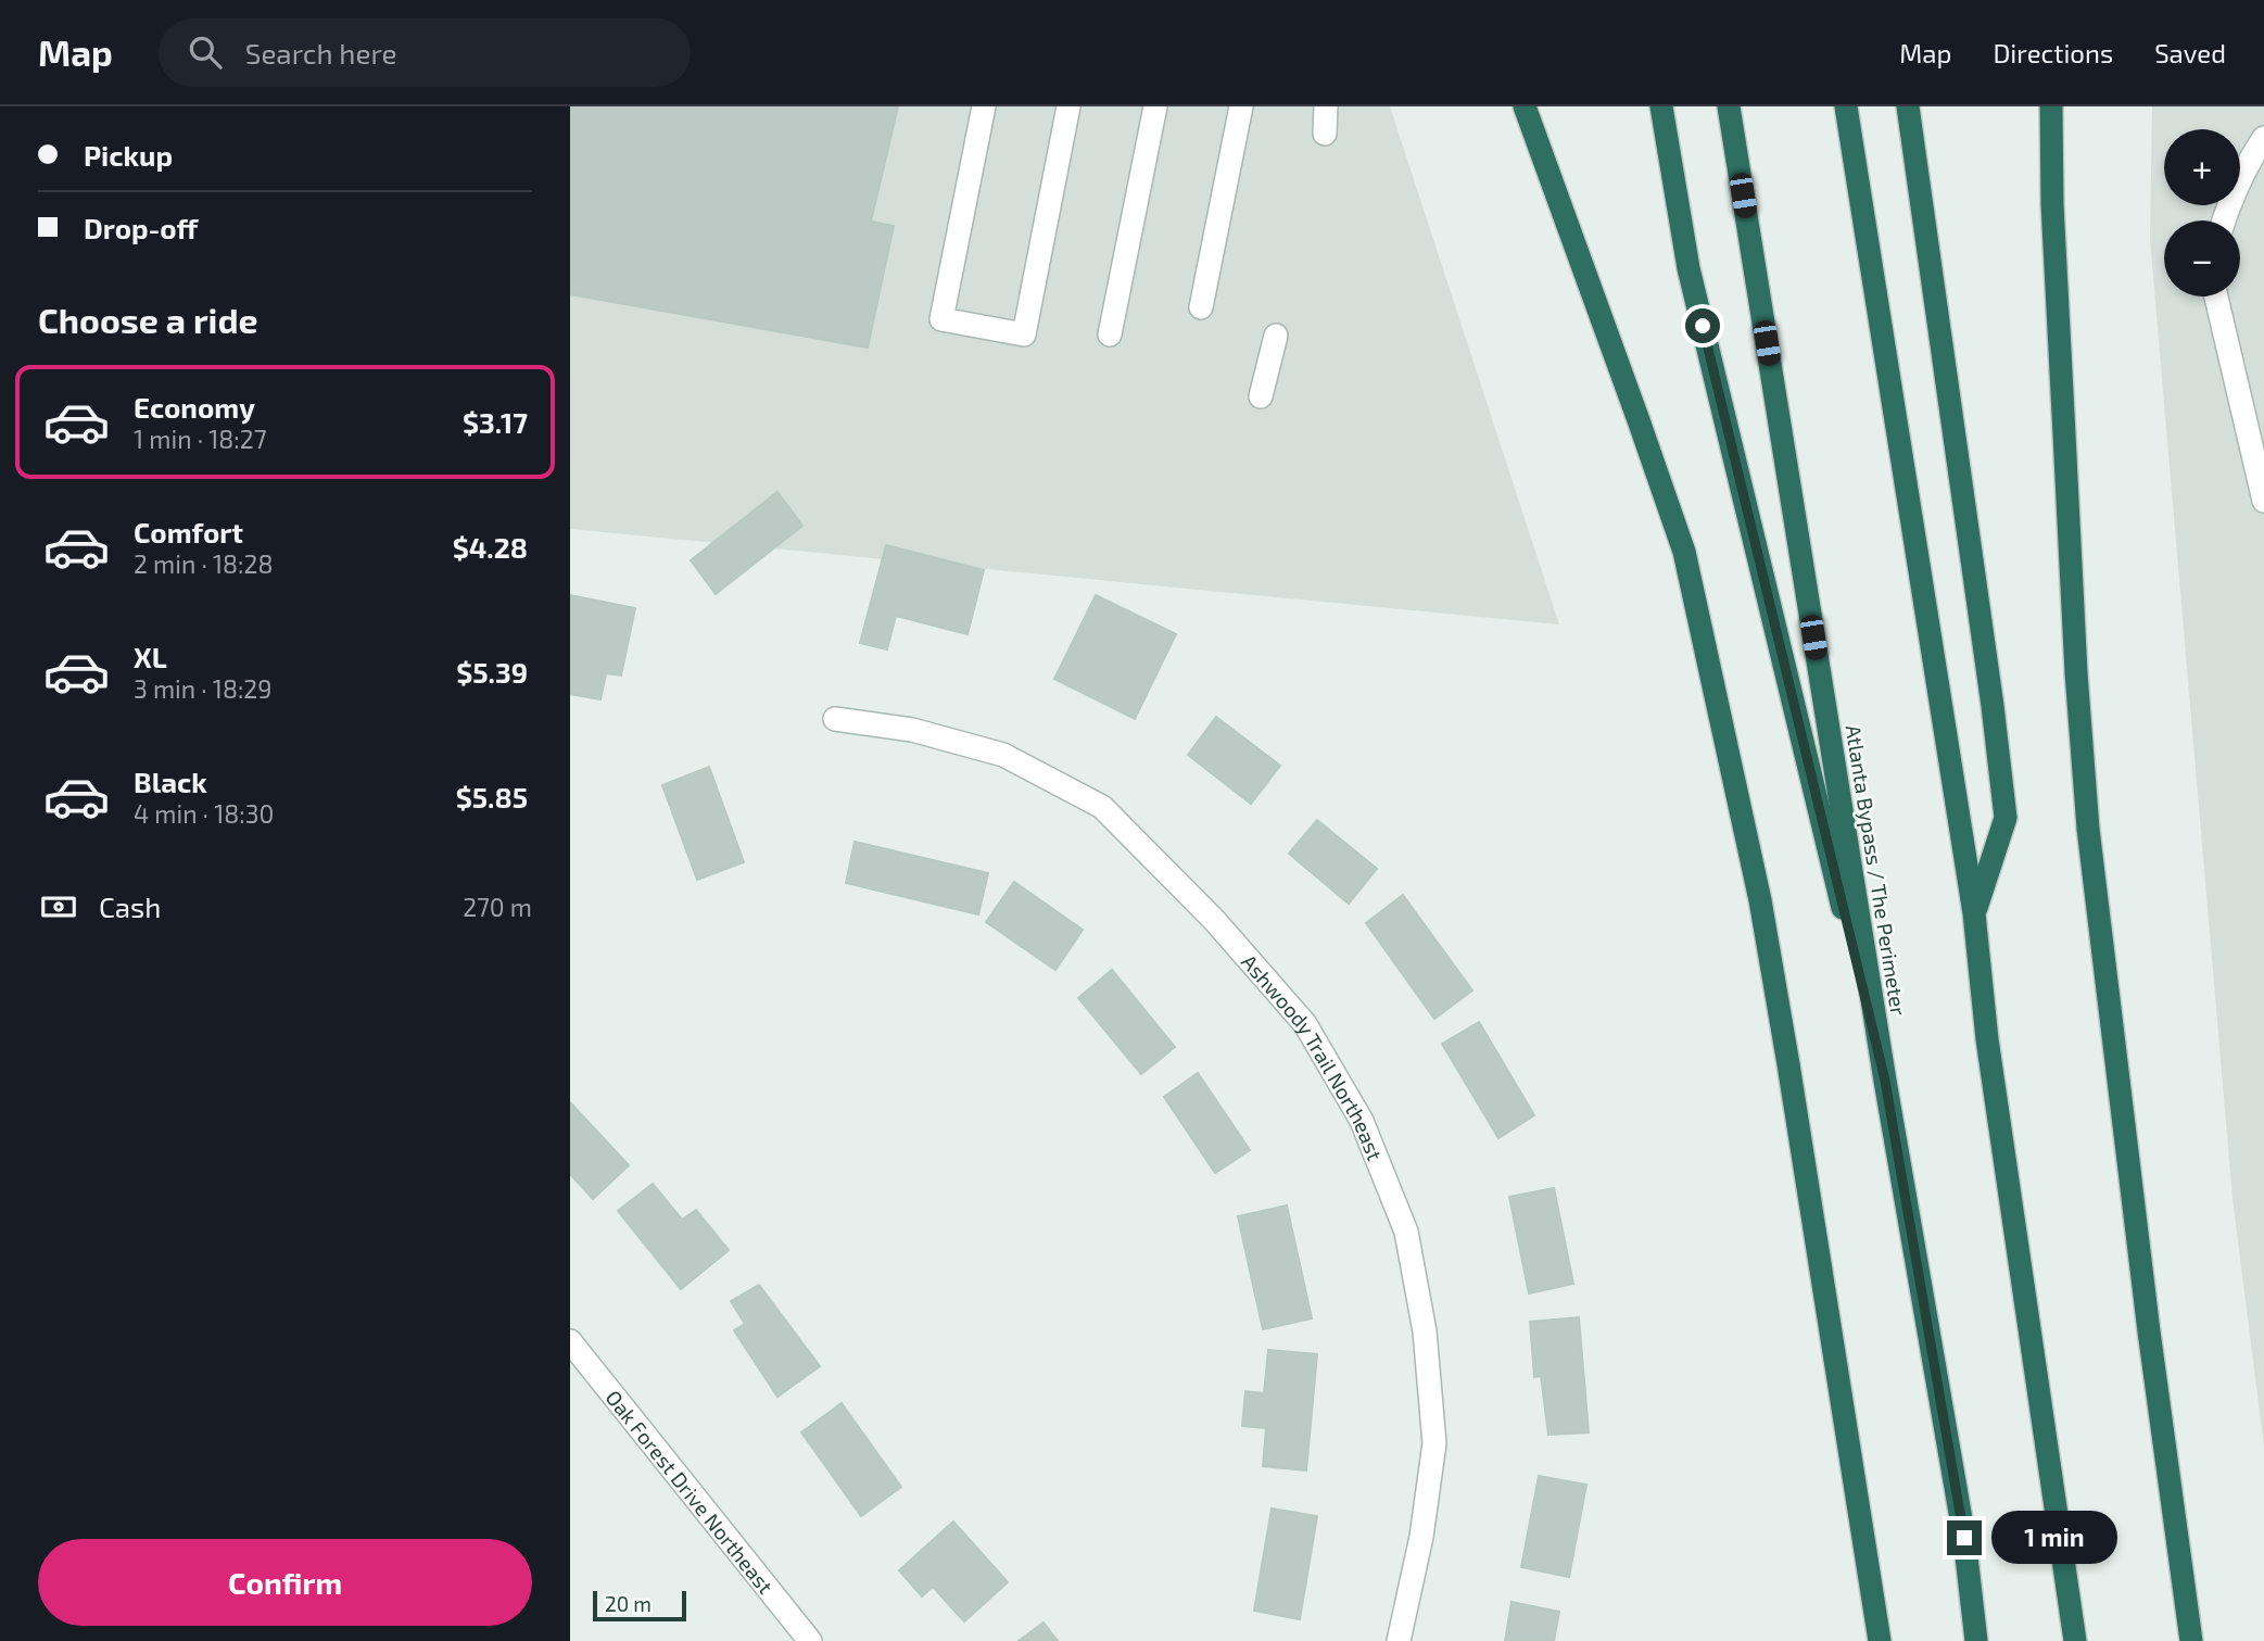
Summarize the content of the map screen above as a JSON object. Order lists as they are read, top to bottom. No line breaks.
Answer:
{"streets":{"highway":["Atlanta Bypass / The Perimeter"],"street":["Ashwoody Trail Northeast","Oak Forest Drive Northeast"]},"scale_bar":"20 m","page":{"header":"Map","search":"Search here","nav":["Map","Directions","Saved"],"banner":["Pickup","Drop-off"],"map_buttons":["+","−"],"heading":"Choose a ride","list":[{"name":"Economy","note":"1 min · 18:27","value":"$3.17"},{"name":"Comfort","note":"2 min · 18:28","value":"$4.28"},{"name":"XL","note":"3 min · 18:29","value":"$5.39"},{"name":"Black","note":"4 min · 18:30","value":"$5.85"}],"pay":["Cash","270 m"],"bubble":"1 min","buttons":"Confirm","scale":"20 m"}}
